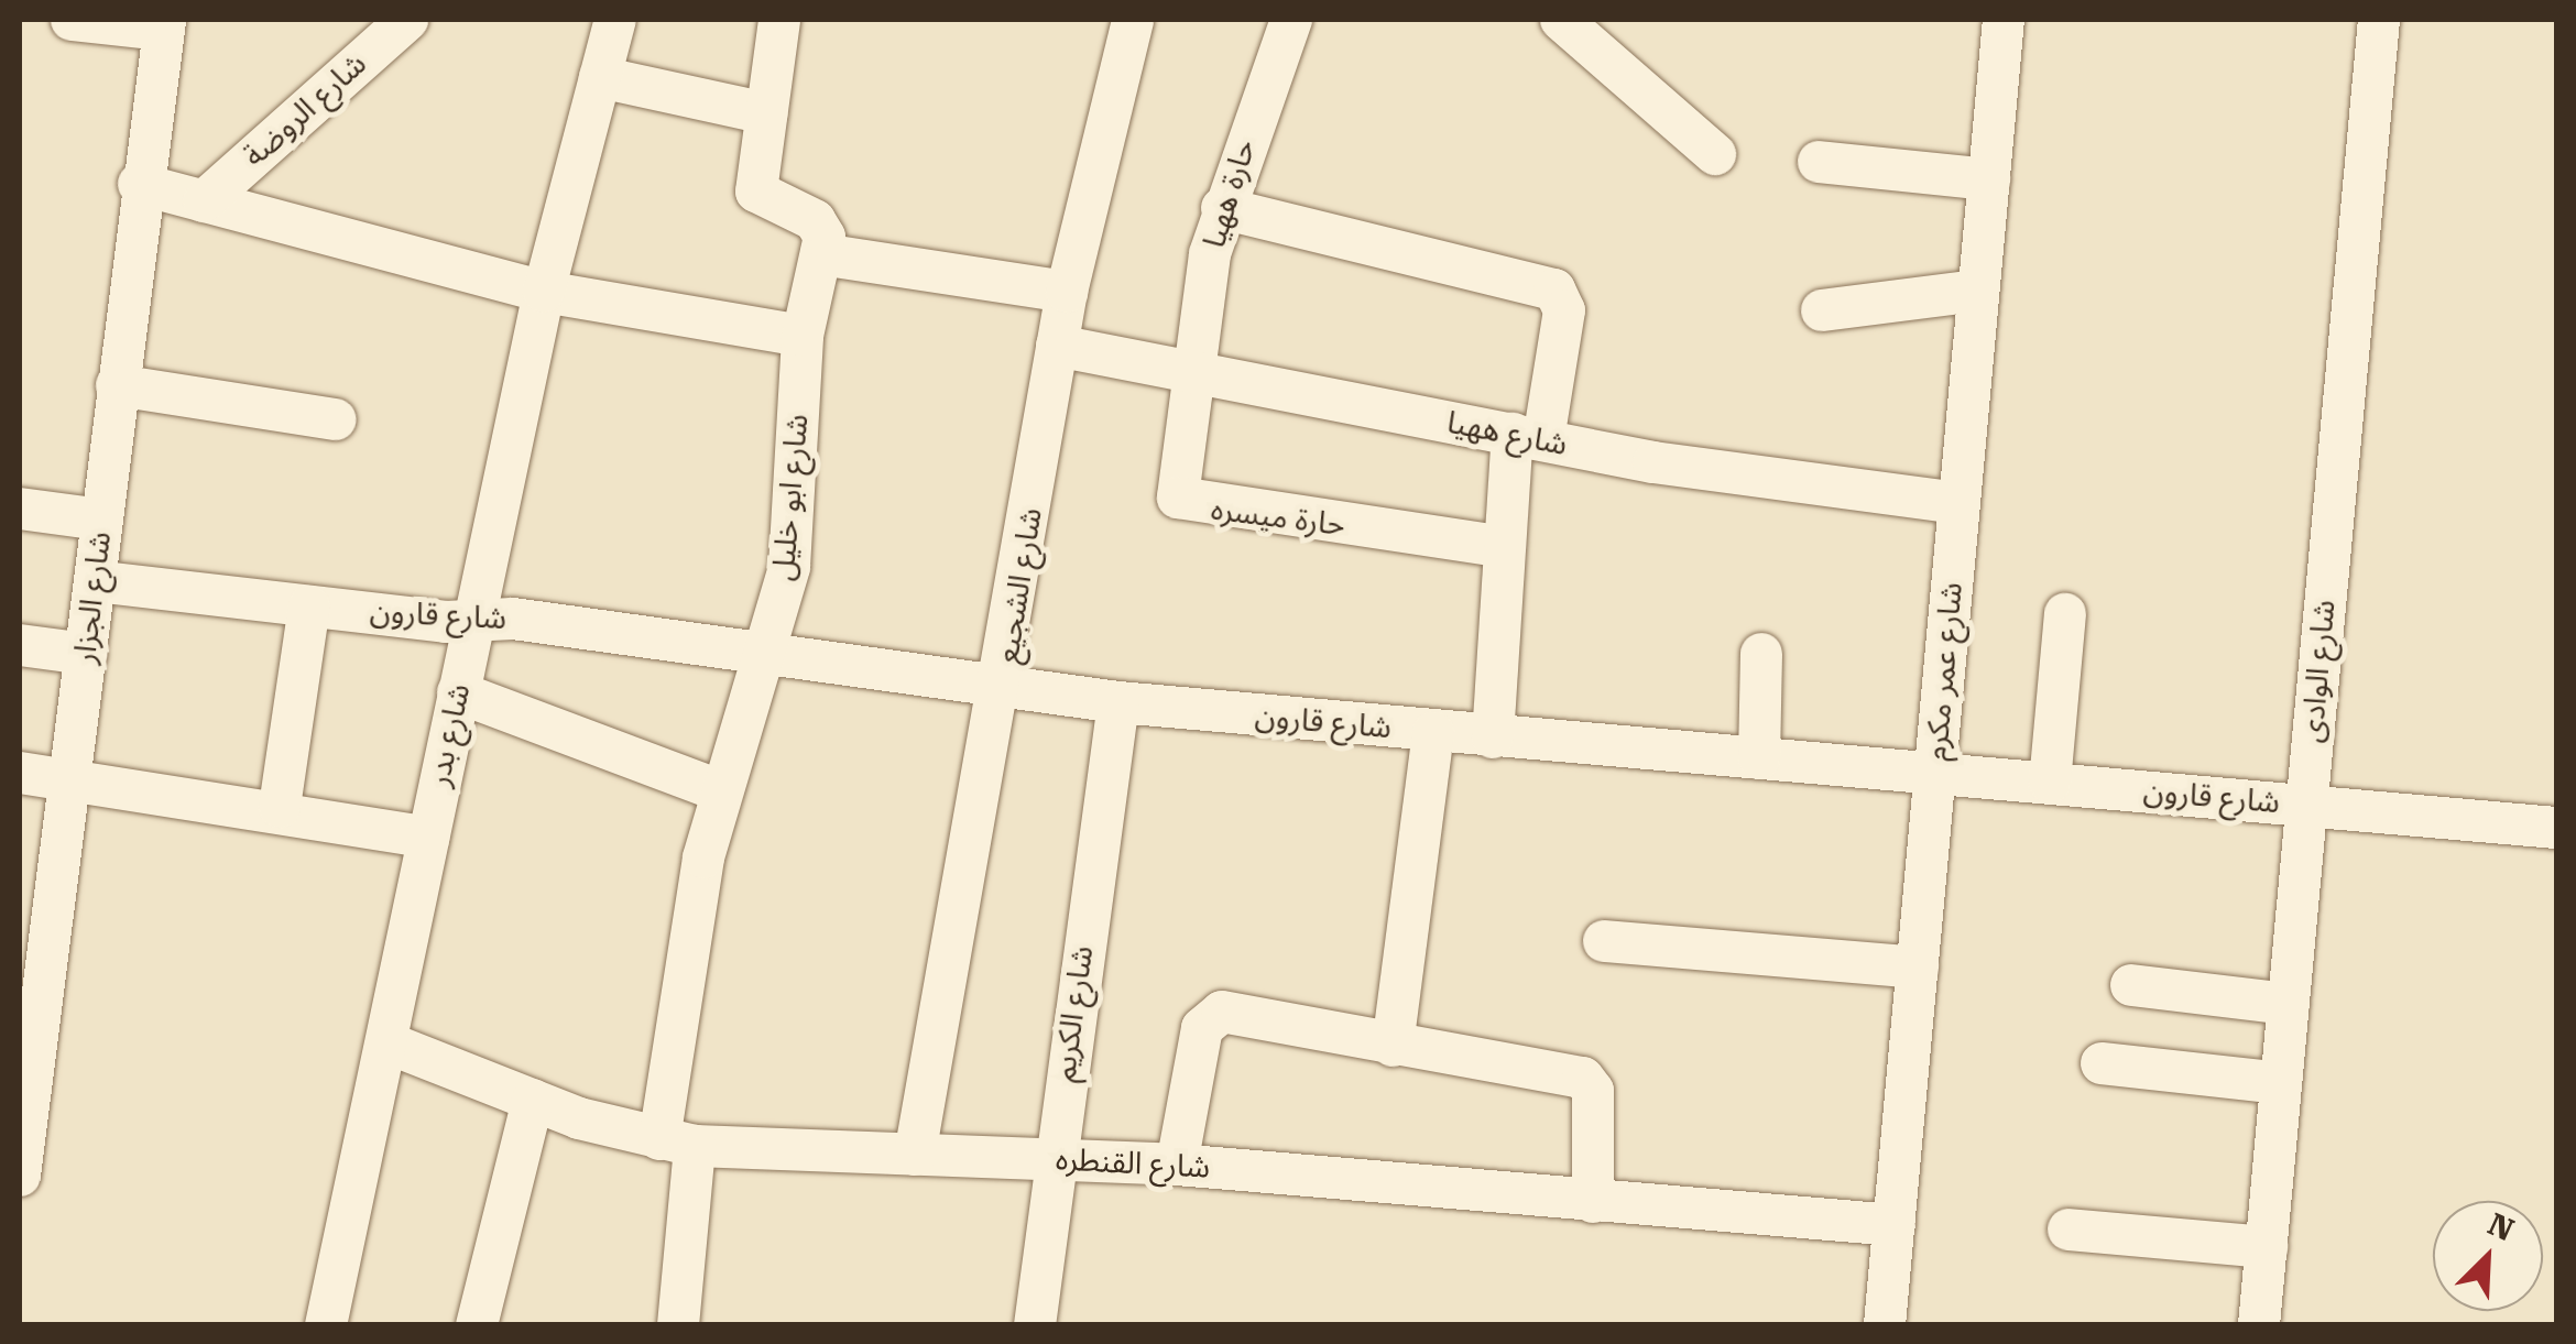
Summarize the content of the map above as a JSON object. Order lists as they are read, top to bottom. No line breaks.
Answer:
{"streets":{"street":["شارع الروضة","حارة ههيا","شارع ههيا","شارع ابو خليل","حارة ميسره","شارع الشجيع","شارع الجزار","شارع قارون","شارع عمر مكرم","شارع الوادى","شارع بدر","شارع الكريم","شارع القنطره"]},"crossings":[["حارة ههيا","شارع ههيا"],["حارة ههيا","حارة ميسره"],["شارع ههيا","حارة ميسره"],["شارع ههيا","شارع الشجيع"],["شارع ههيا","شارع عمر مكرم"],["شارع ابو خليل","شارع قارون"],["شارع ابو خليل","شارع القنطره"],["شارع الشجيع","شارع قارون"],["شارع الشجيع","شارع القنطره"],["شارع الجزار","شارع قارون"],["شارع قارون","شارع عمر مكرم"],["شارع قارون","شارع الوادى"],["شارع قارون","شارع بدر"],["شارع قارون","شارع الكريم"],["شارع عمر مكرم","شارع القنطره"],["شارع بدر","شارع القنطره"],["شارع الكريم","شارع القنطره"]],"north":"top right"}
